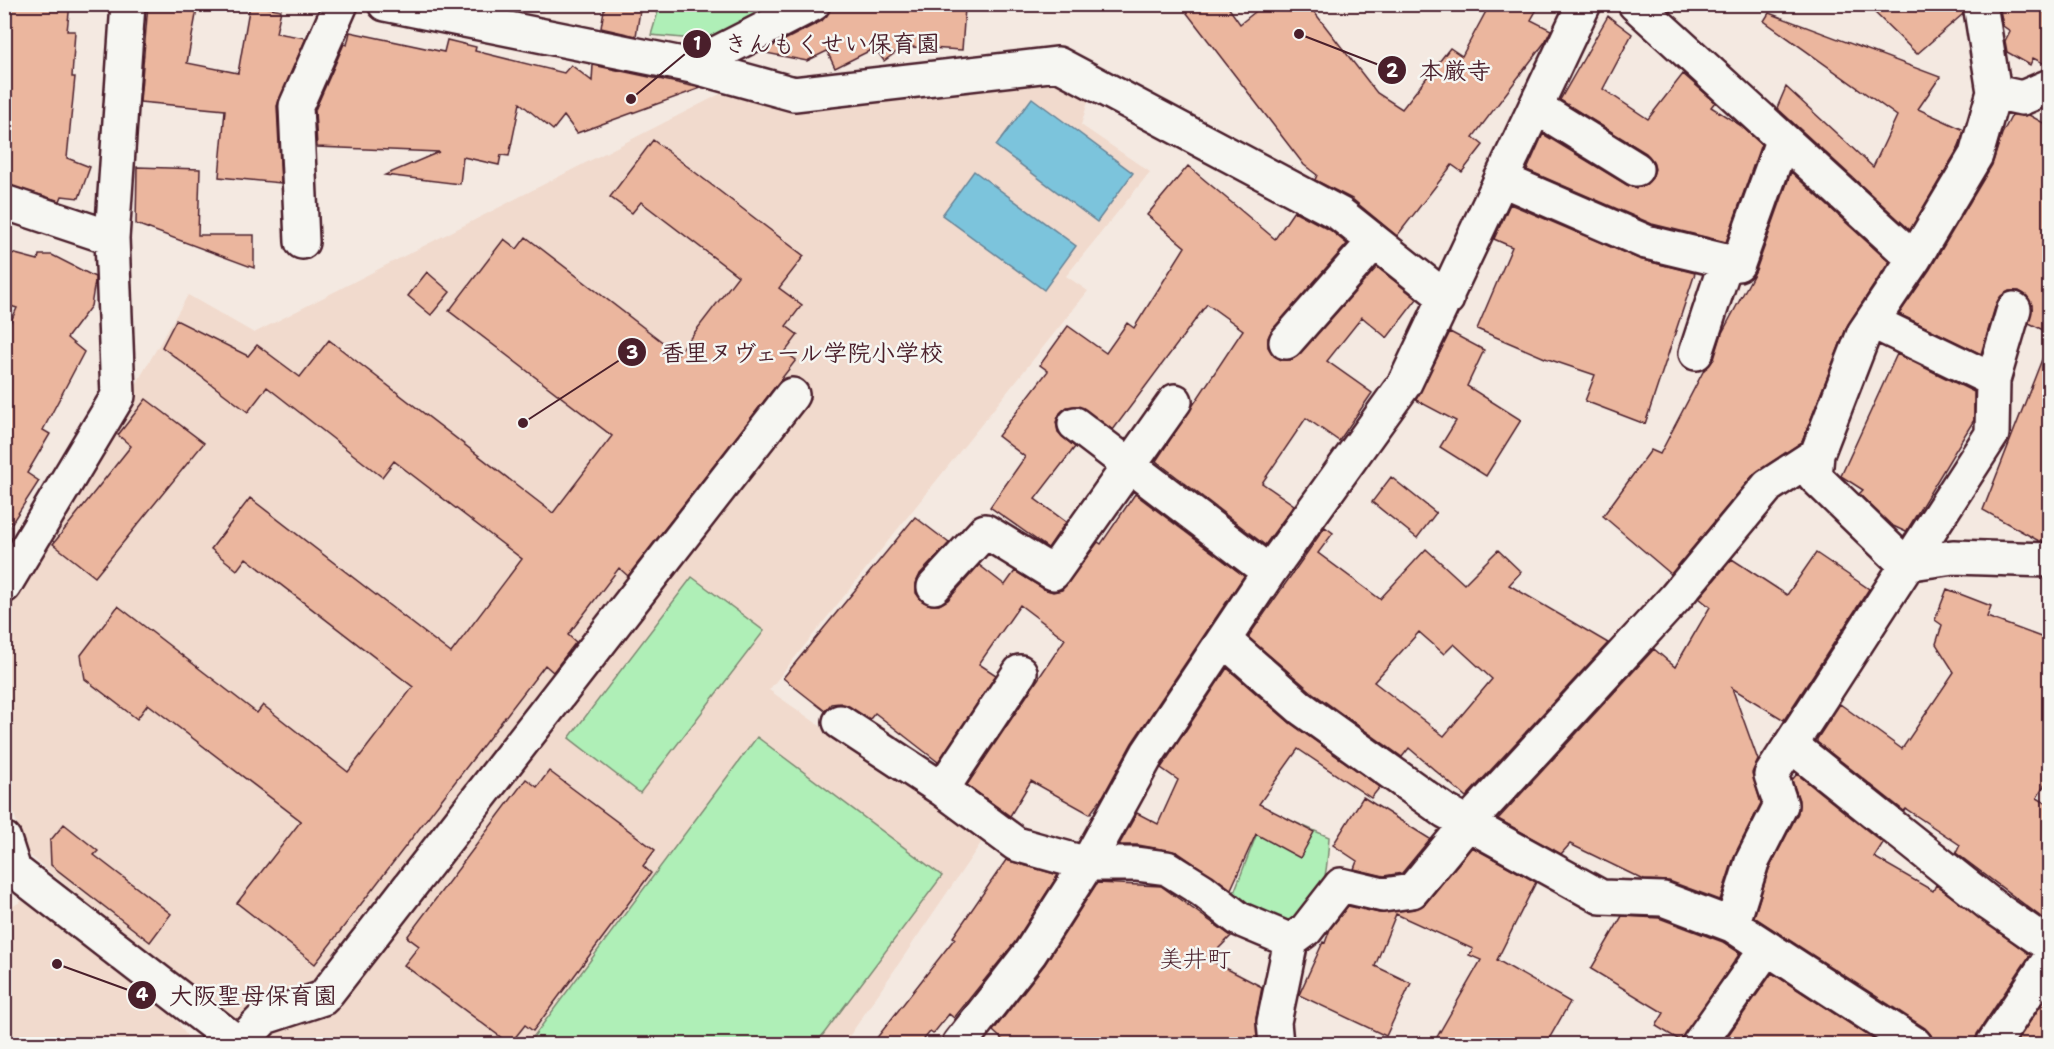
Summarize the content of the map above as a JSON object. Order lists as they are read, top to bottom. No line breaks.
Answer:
{"districts":["美井町"],"places":["本厳寺","きんもくせい保育園","香里ヌヴェール学院小学校","大阪聖母保育園"]}
